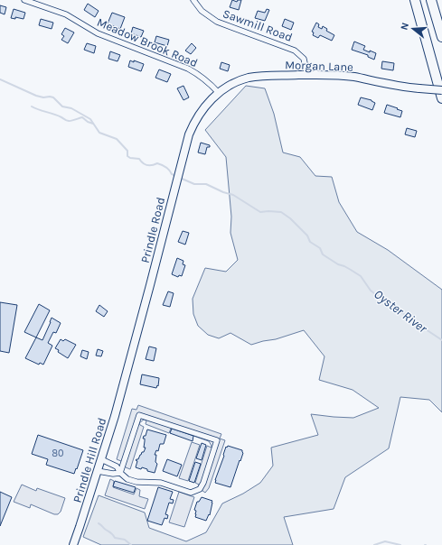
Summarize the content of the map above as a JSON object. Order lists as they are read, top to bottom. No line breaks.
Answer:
{"streets":{"street":["Sawmill Road","Meadow Brook Road","Morgan Lane","Prindle Road","Prindle Hill Road"]},"crossings":[["Sawmill Road","Morgan Lane"],["Meadow Brook Road","Morgan Lane"],["Meadow Brook Road","Prindle Road"],["Morgan Lane","Prindle Road"],["Prindle Road","Prindle Hill Road"]],"water":["Oyster River"],"house_numbers":["80"],"north":"left"}
